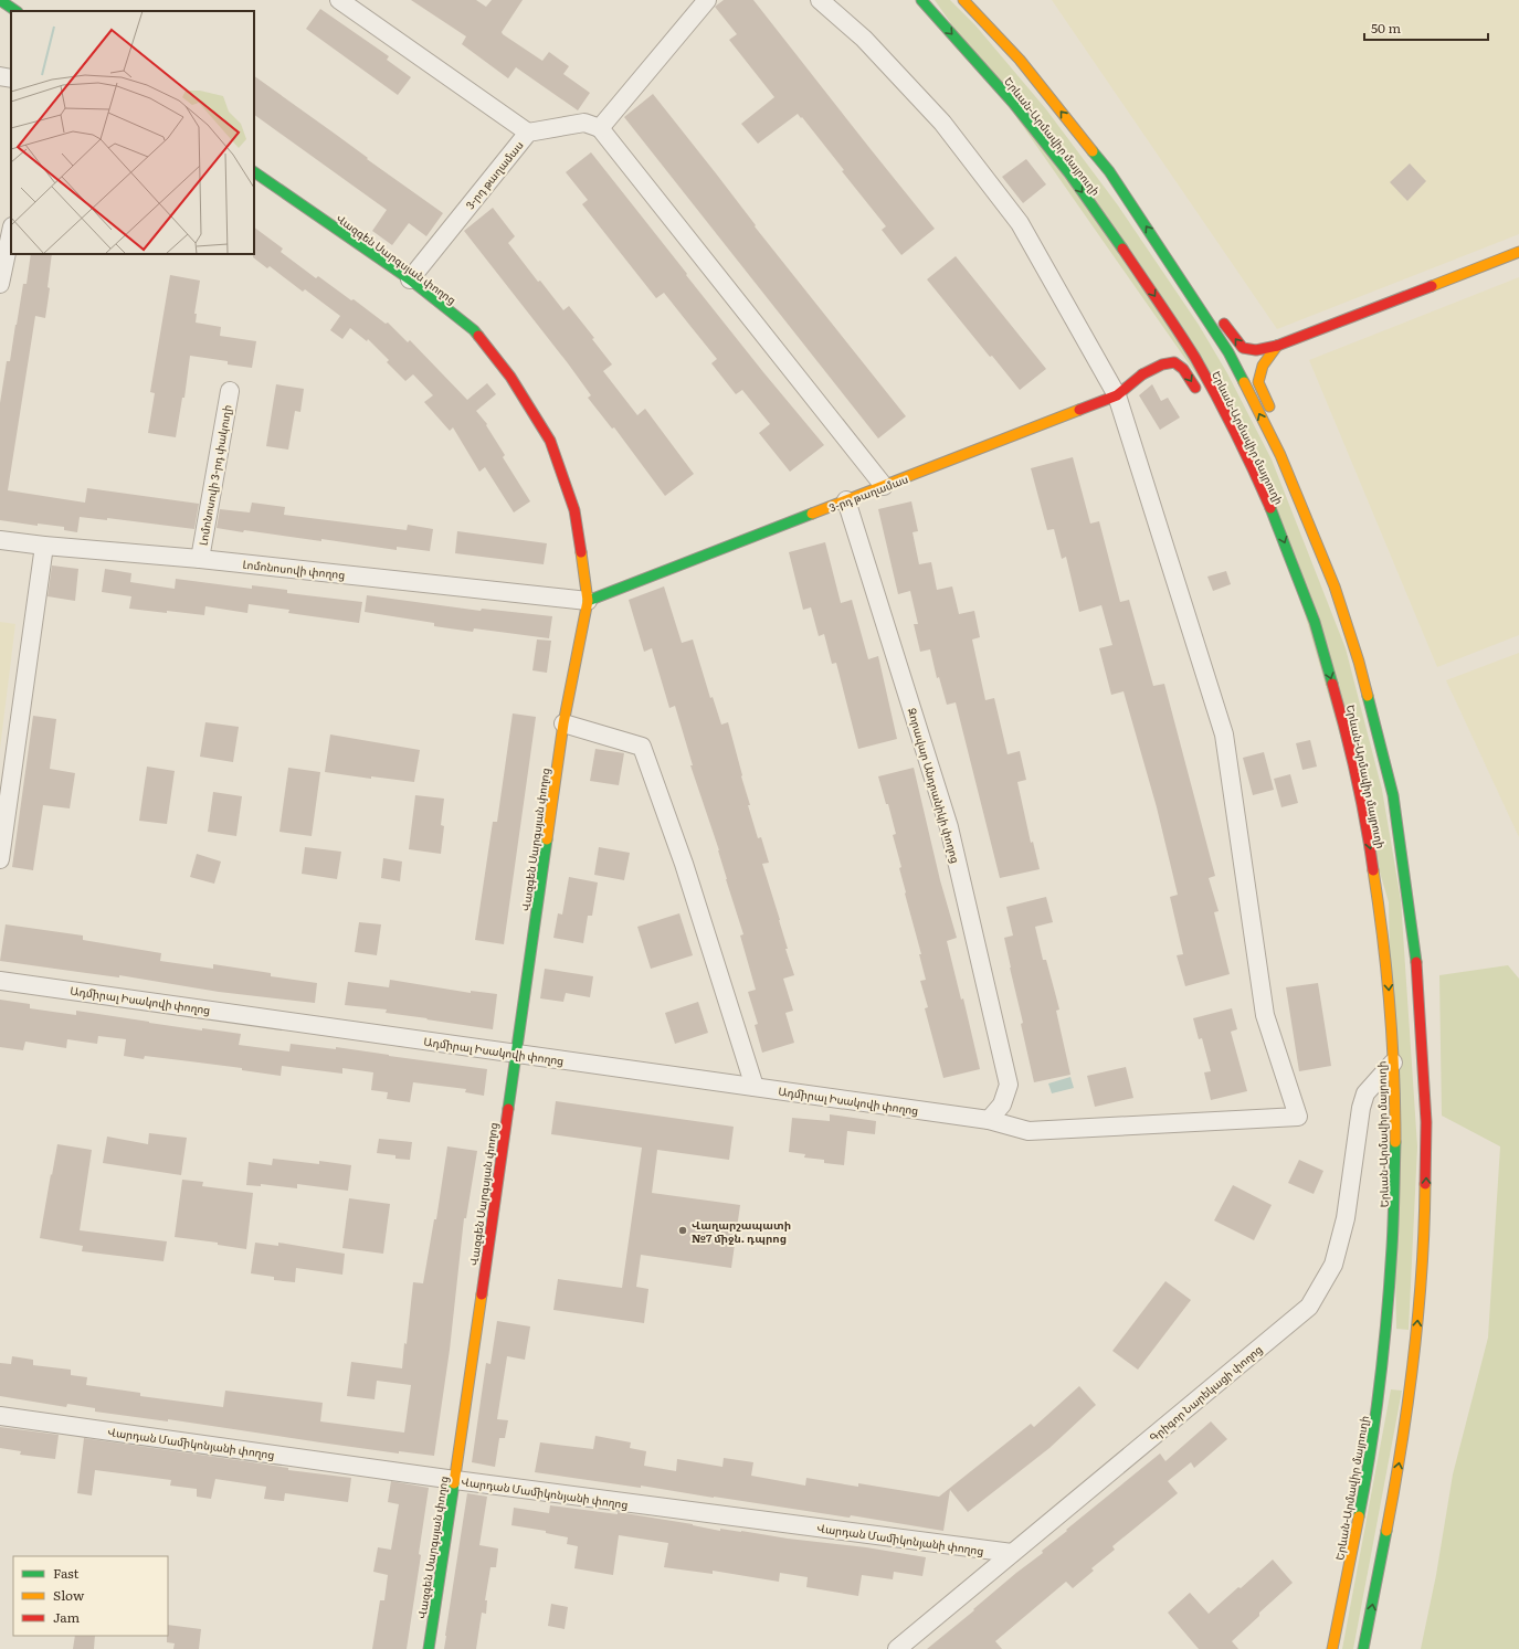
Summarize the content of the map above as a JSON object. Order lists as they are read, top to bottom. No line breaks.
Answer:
{"streets":{"main road":["Երևան-Արմավիր մայրուղի","3-րդ թաղամաս","Վազգեն Սարգսյան փողոց"],"street":["Լոմոնոսովի 3-րդ փակուղի","Լոմոնոսովի փողոց","Զորավար Անդրանիկի փողոց","Ադմիրալ Իսակովի փողոց","Գրիգոր Նարեկացի փողոց","Վարդան Մամիկոնյանի փողոց"]},"crossings":[["Երևան-Արմավիր մայրուղի","Գրիգոր Նարեկացի փողոց"],["3-րդ թաղամաս","Վազգեն Սարգսյան փողոց"],["3-րդ թաղամաս","Լոմոնոսովի փողոց"],["3-րդ թաղամաս","Զորավար Անդրանիկի փողոց"],["3-րդ թաղամաս","Ադմիրալ Իսակովի փողոց"],["Վազգեն Սարգսյան փողոց","Լոմոնոսովի փողոց"],["Վազգեն Սարգսյան փողոց","Ադմիրալ Իսակովի փողոց"],["Վազգեն Սարգսյան փողոց","Վարդան Մամիկոնյանի փողոց"],["Լոմոնոսովի 3-րդ փակուղի","Լոմոնոսովի փողոց"],["Զորավար Անդրանիկի փողոց","Ադմիրալ Իսակովի փողոց"],["Գրիգոր Նարեկացի փողոց","Վարդան Մամիկոնյանի փողոց"]],"places":["Վաղարշապատի №7 միջն. դպրոց"],"legend":["Fast","Slow","Jam"],"scale_bar":"50 m"}
